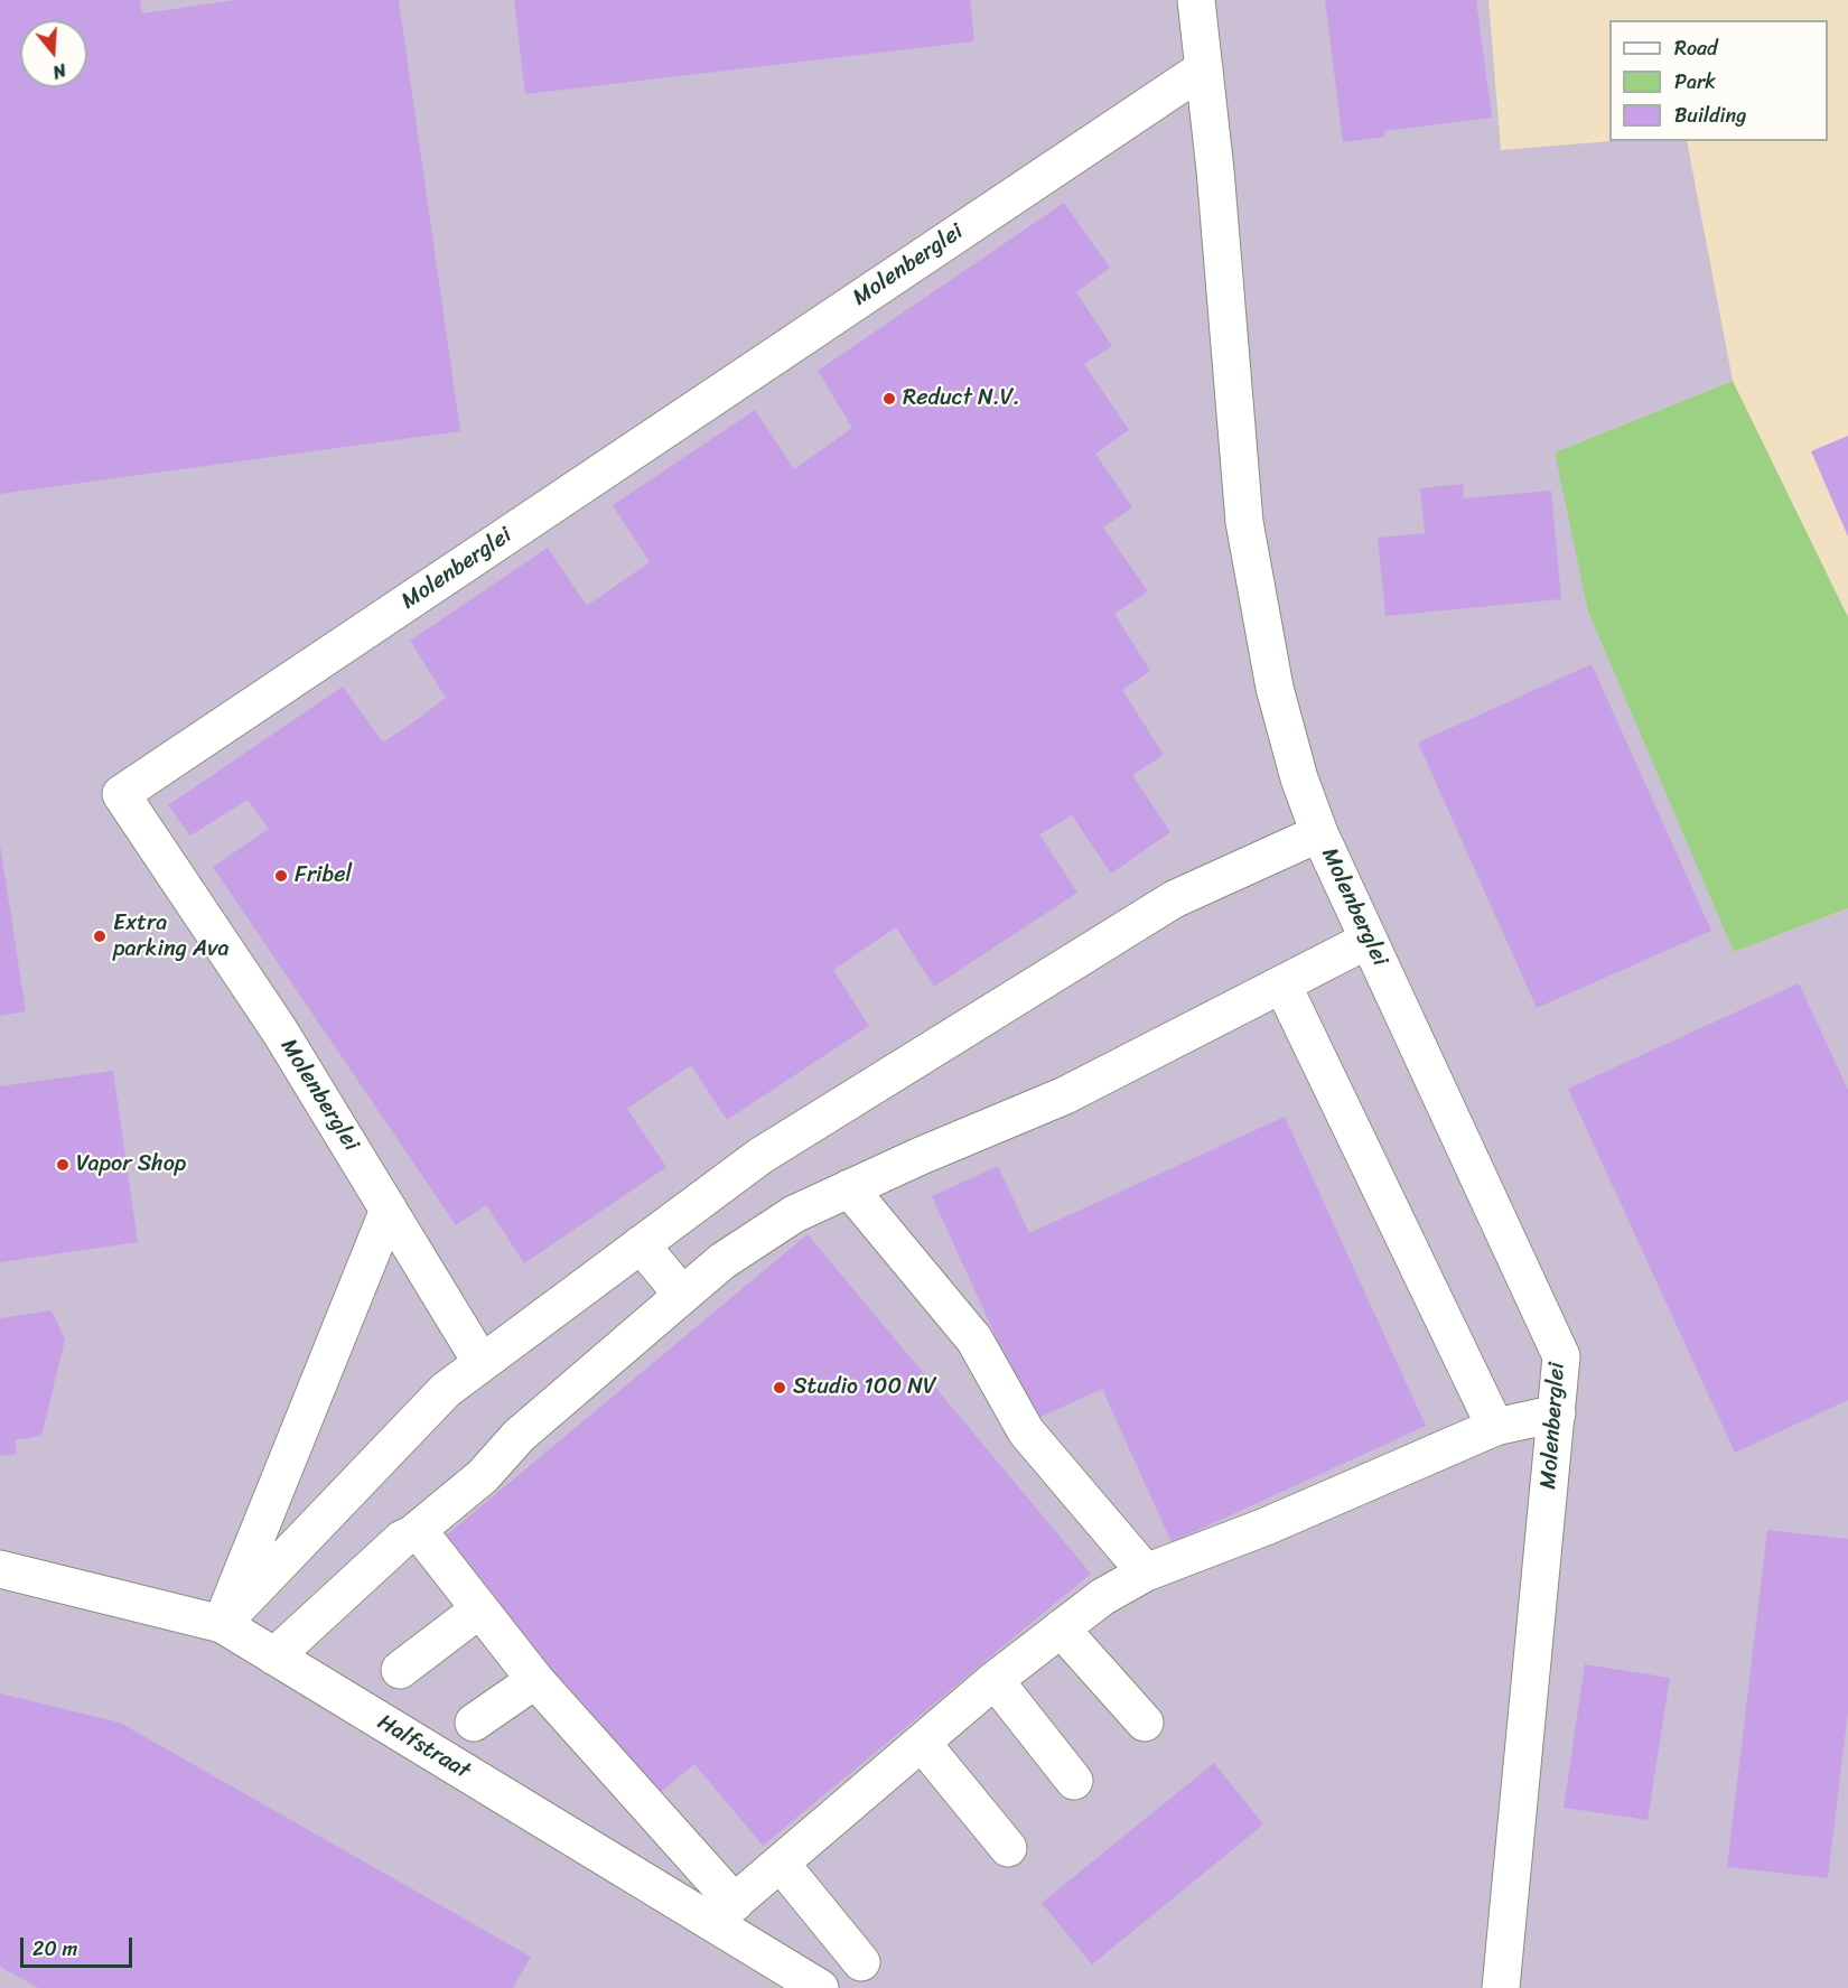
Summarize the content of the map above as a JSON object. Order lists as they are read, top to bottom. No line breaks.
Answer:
{"streets":{"street":["Molenberglei","Halfstraat"]},"crossings":[["Molenberglei","Halfstraat"]],"places":["Reduct N.V.","Fribel","Extra parking Ava","Vapor Shop","Studio 100 NV"],"legend":["Road","Park","Building"],"scale_bar":"20 m","north":"bottom"}
